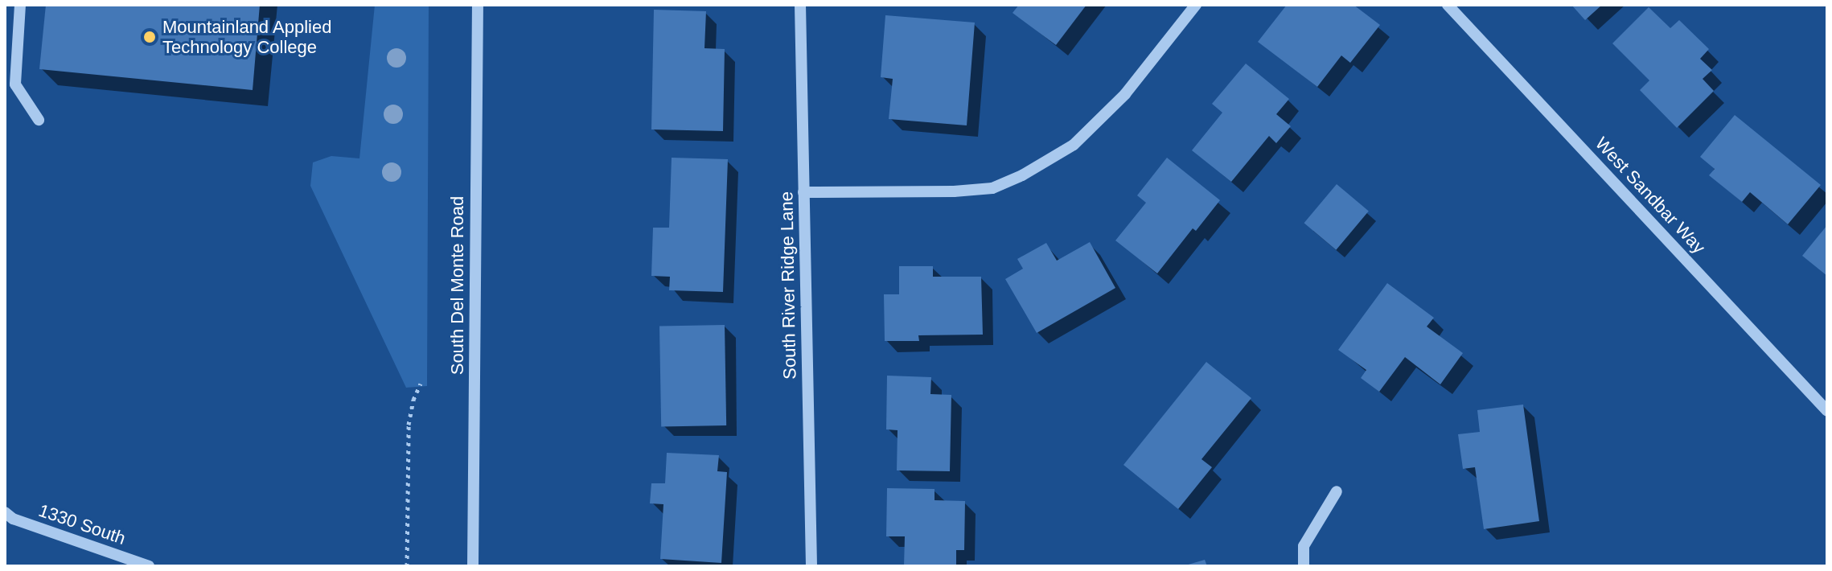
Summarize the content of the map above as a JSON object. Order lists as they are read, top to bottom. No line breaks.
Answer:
{"streets":{"street":["West Sandbar Way","South Del Monte Road","South River Ridge Lane","1330 South"]},"places":["Mountainland Applied Technology College"]}
